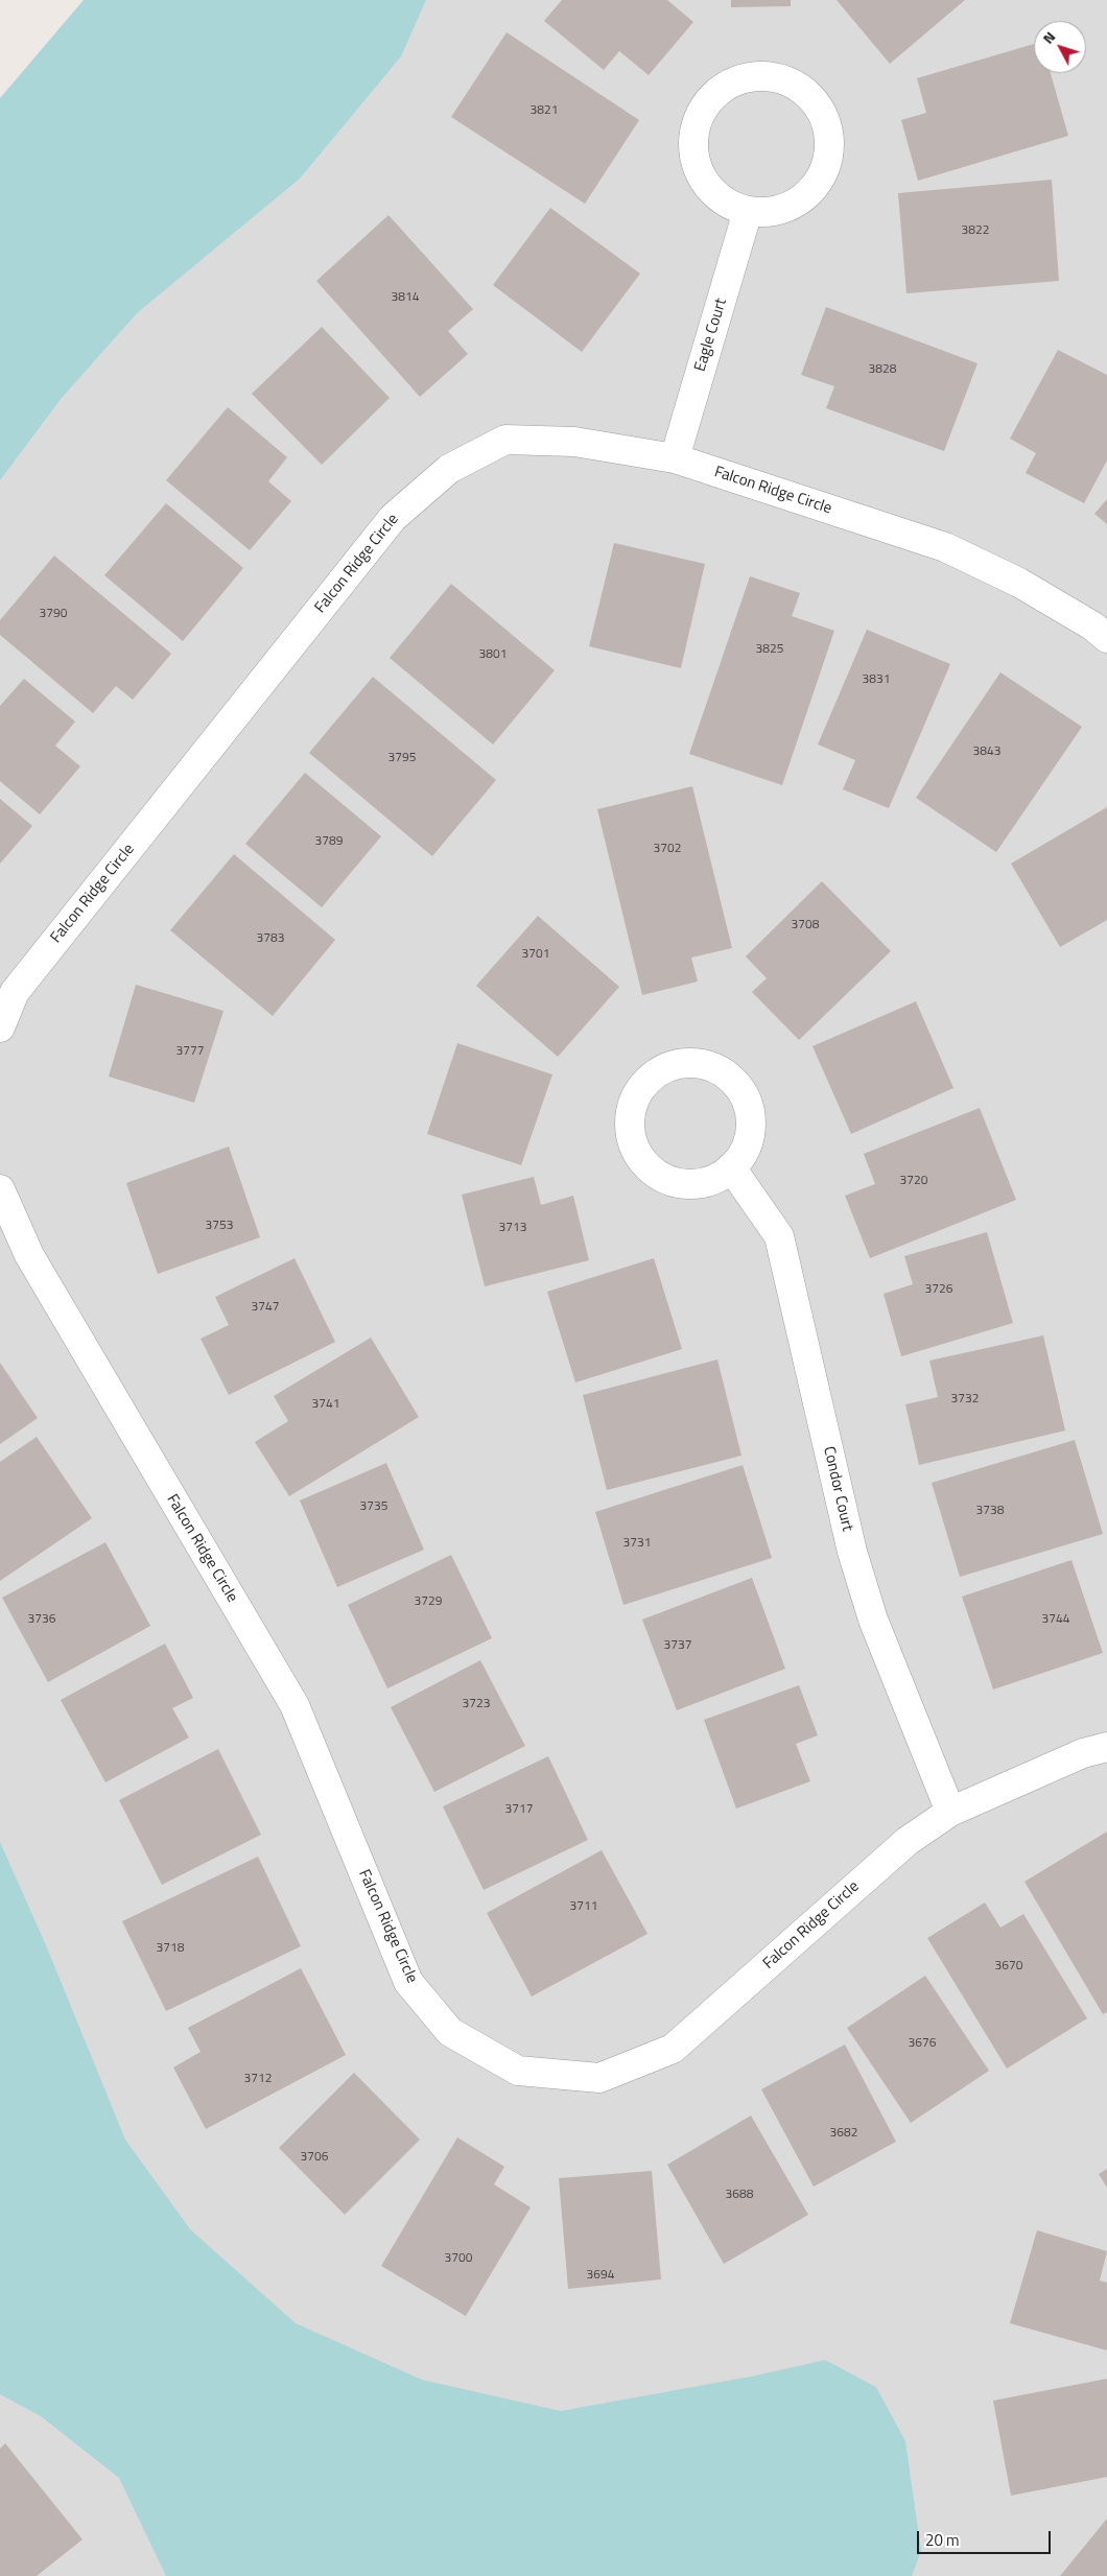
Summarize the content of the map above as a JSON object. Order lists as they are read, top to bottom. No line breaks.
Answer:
{"streets":{"street":["Eagle Court","Falcon Ridge Circle","Condor Court"]},"crossings":[["Eagle Court","Falcon Ridge Circle"],["Falcon Ridge Circle","Condor Court"]],"house_numbers":["3821","3822","3814","3828","3790","3825","3801","3831","3843","3795","3789","3702","3708","3783","3701","3777","3720","3753","3713","3726","3747","3732","3741","3735","3738","3731","3729","3736","3744","3737","3723","3717","3711","3718","3670","3676","3712","3682","3706","3688","3700","3694"],"scale_bar":"20 m","north":"top left"}
